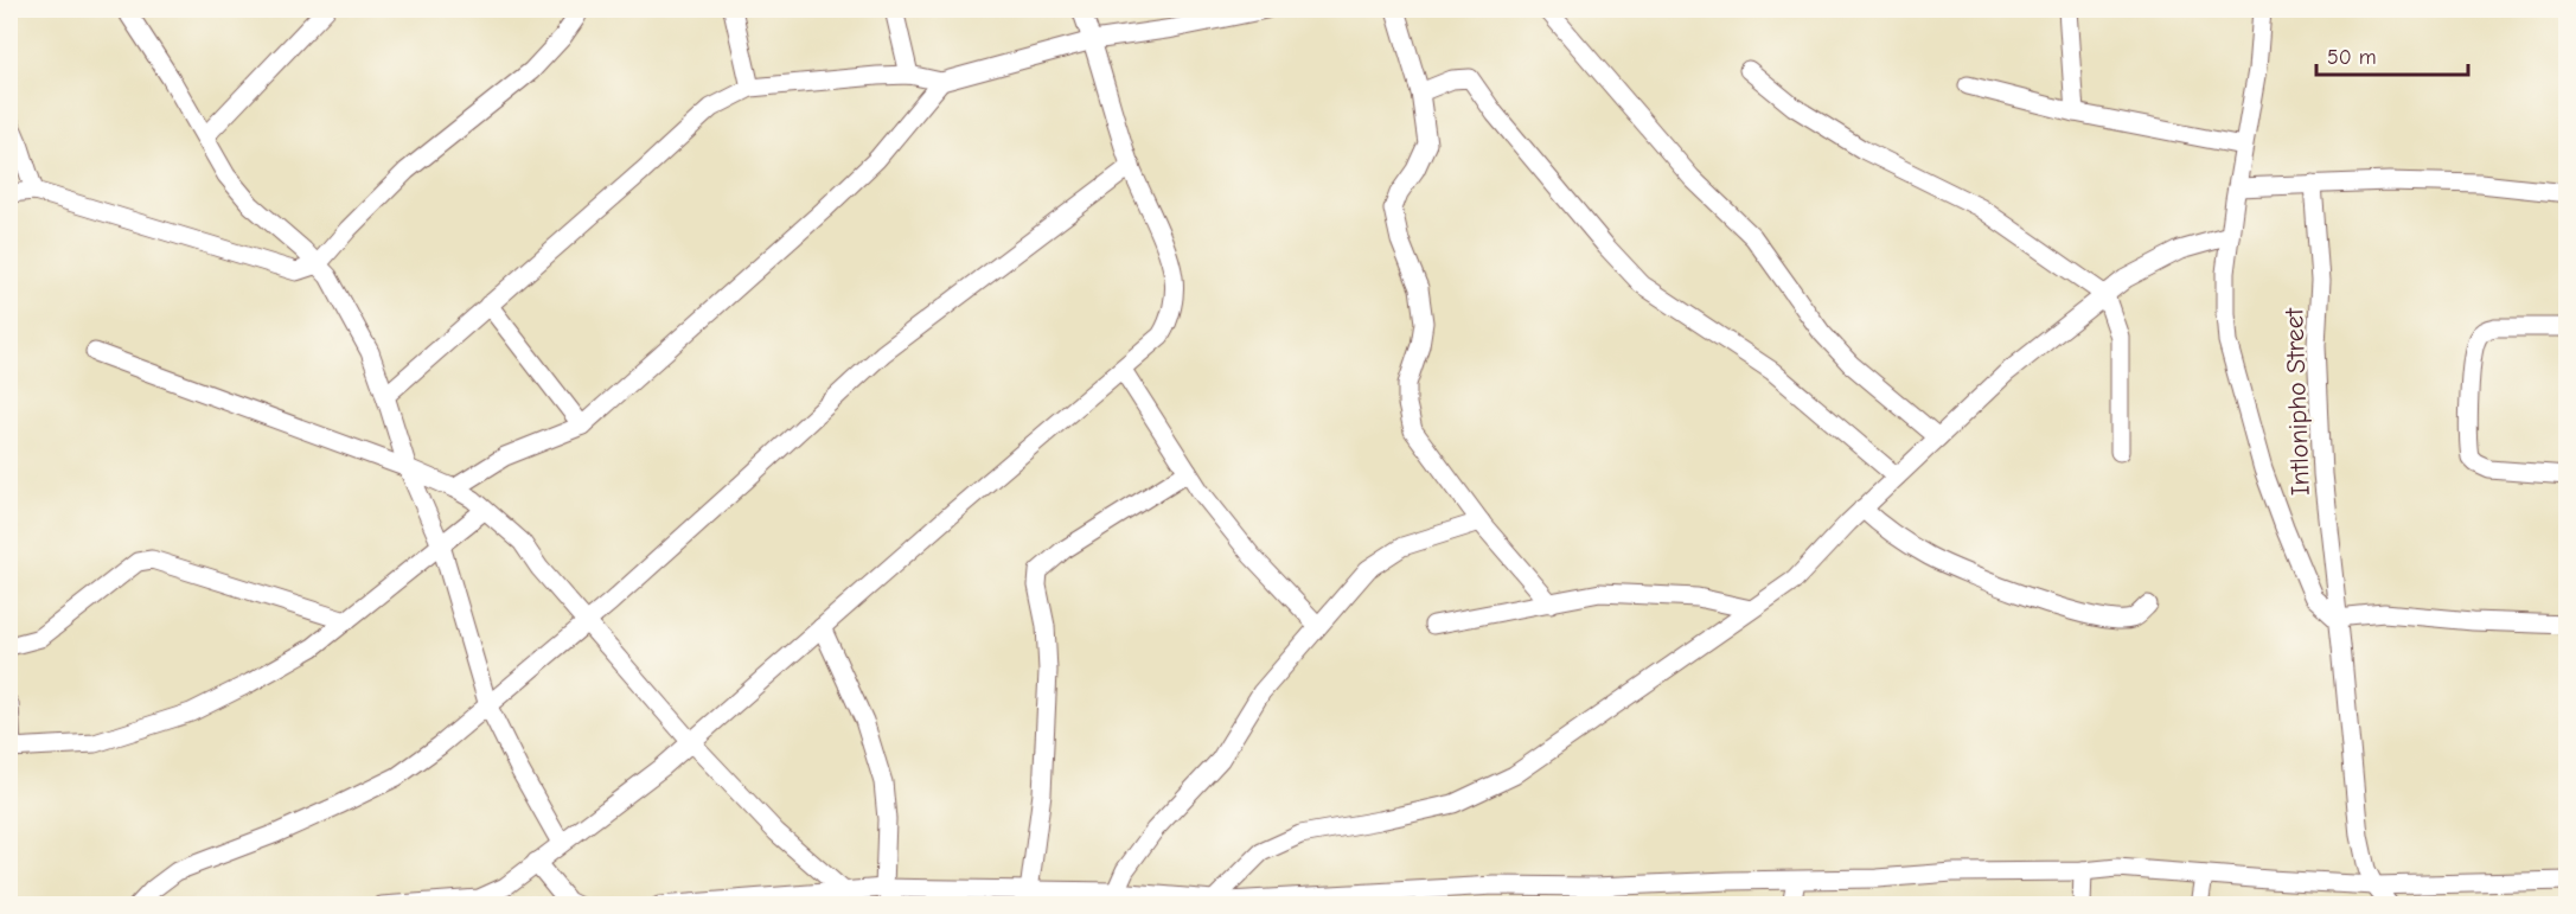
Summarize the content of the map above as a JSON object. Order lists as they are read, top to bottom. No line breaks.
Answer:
{"streets":{"street":["Intlonipho Street"]},"scale_bar":"50 m"}
